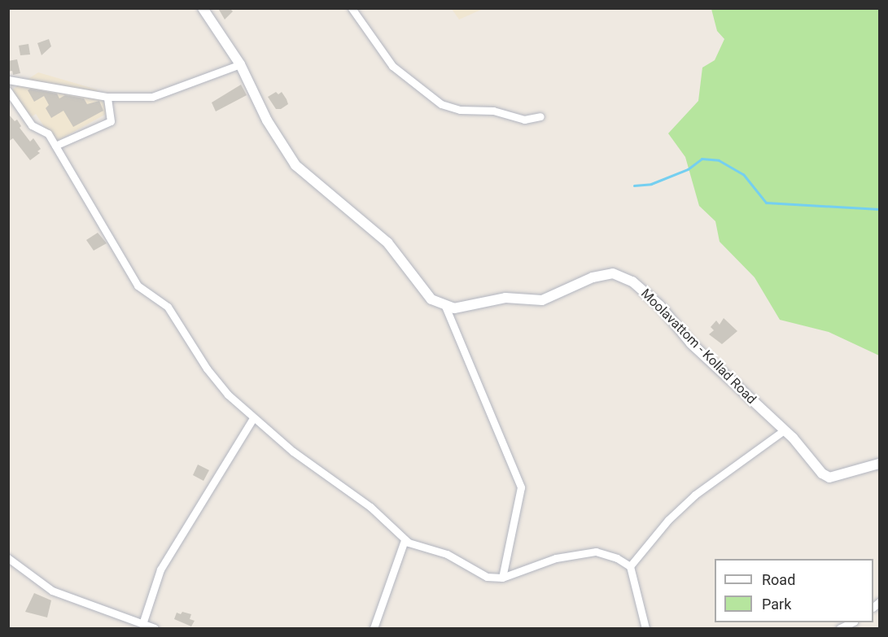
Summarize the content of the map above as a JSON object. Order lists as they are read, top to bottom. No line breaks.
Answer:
{"streets":{"main road":["Moolavattom - Kollad Road"]},"legend":["Road","Park"]}
